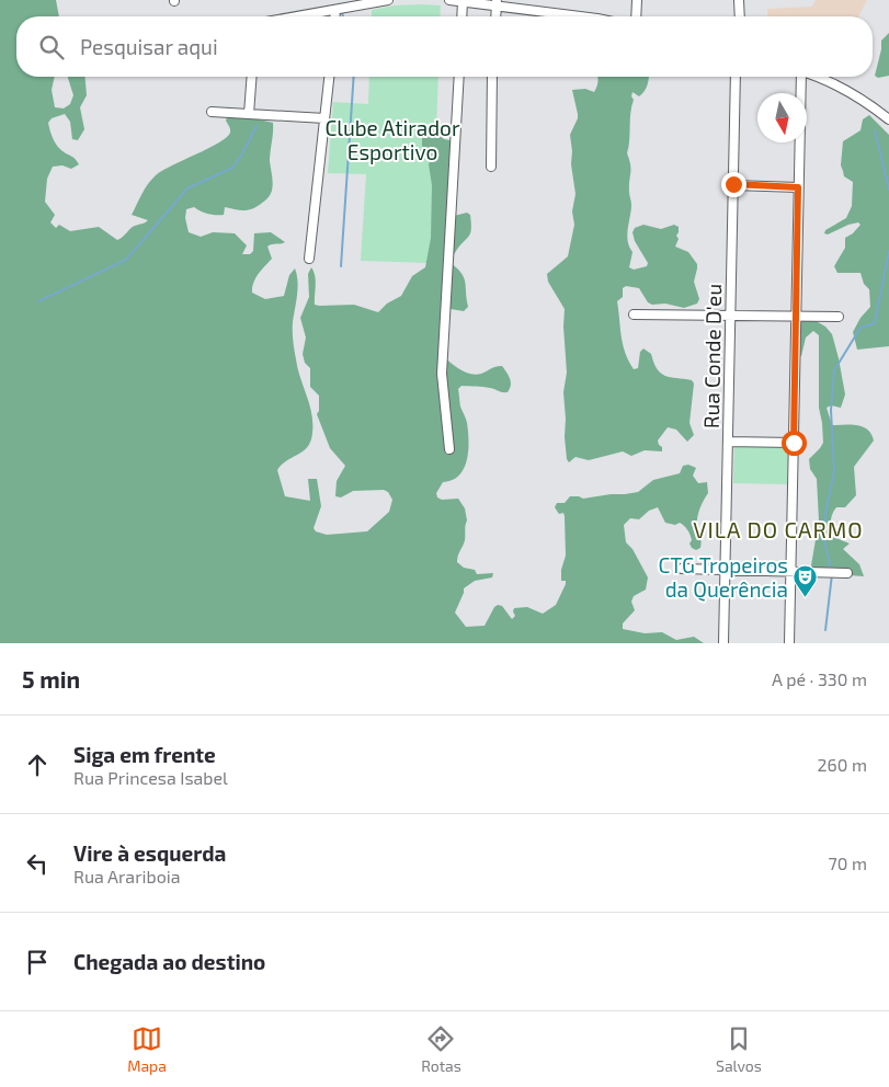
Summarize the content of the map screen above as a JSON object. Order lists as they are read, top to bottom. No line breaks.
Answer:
{"streets":{"street":["Rua Conde D'eu"]},"districts":["VILA DO CARMO"],"parks":["Clube Atirador Esportivo"],"places":{"theatre":["CTG Tropeiros da Querência"]},"north":"bottom","page":{"search":"Pesquisar aqui","heading":["5 min","A pé · 330 m"],"list":[["Siga em frente","Rua Princesa Isabel","260 m"],["Vire à esquerda","Rua Arariboia","70 m"],"Chegada ao destino"],"nav":["Mapa","Rotas","Salvos"]}}
